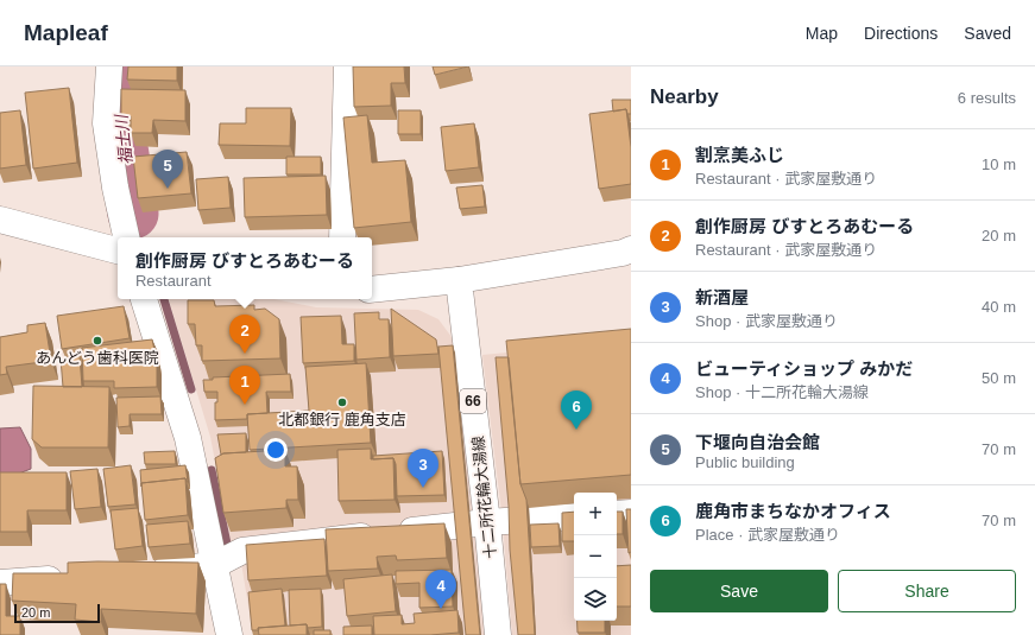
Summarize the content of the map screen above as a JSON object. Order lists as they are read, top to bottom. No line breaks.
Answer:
{"streets":{"street":["66","十二所花輪大湯線"]},"water":["福士川"],"places":["あんどう歯科医院","北都銀行 鹿角支店"],"scale_bar":"20 m","page":{"header":"Mapleaf","nav":["Map","Directions","Saved"],"heading":["Nearby","6 results"],"list":[{"mark":"1","name":"割烹美ふじ","note":"Restaurant · 武家屋敷通り","value":"10 m"},{"mark":"2","name":"創作厨房 びすとろあむーる","note":"Restaurant · 武家屋敷通り","value":"20 m"},{"mark":"3","name":"新酒屋","note":"Shop · 武家屋敷通り","value":"40 m"},{"mark":"4","name":"ビューティショップ みかだ","note":"Shop · 十二所花輪大湯線","value":"50 m"},{"mark":"5","name":"下堰向自治会館","note":"Public building","value":"70 m"},{"mark":"6","name":"鹿角市まちなかオフィス","note":"Place · 武家屋敷通り","value":"70 m"}],"pins":["5","2","1","6","3","4"],"popup":["創作厨房 びすとろあむーる","Restaurant"],"map_buttons":["+","−"],"buttons":["Save","Share"],"scale":"20 m"}}
